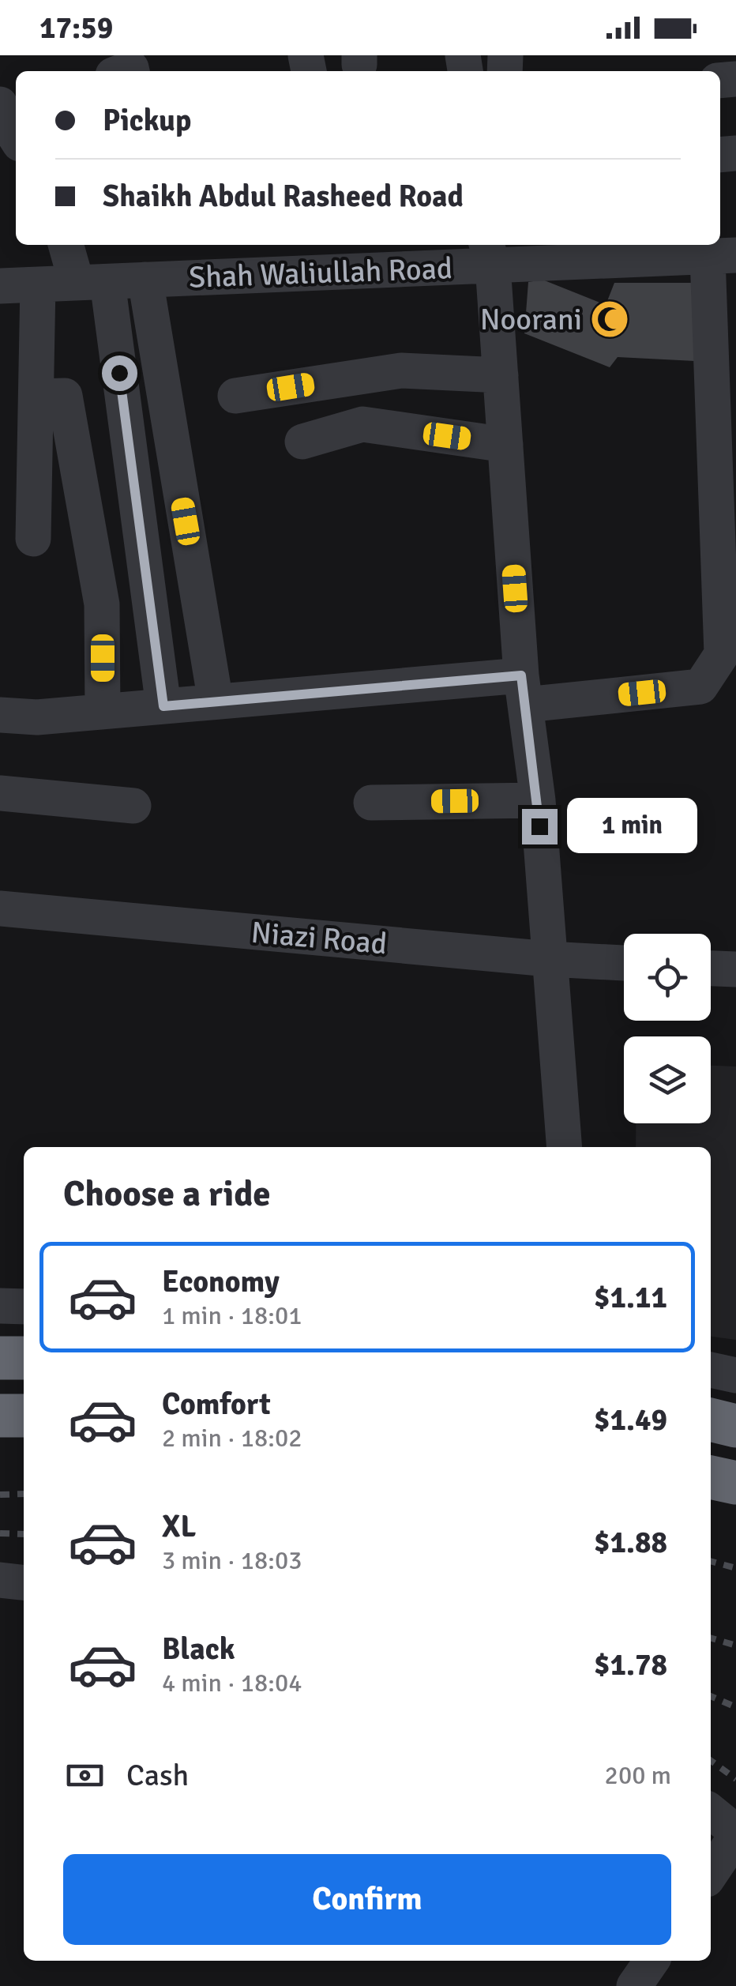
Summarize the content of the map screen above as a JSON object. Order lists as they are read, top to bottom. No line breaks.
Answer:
{"streets":{"street":["Shah Waliullah Road","Niazi Road"]},"places":{"mosque":["Noorani"]},"page":{"status":"17:59","banner":["Pickup","Shaikh Abdul Rasheed Road"],"bubble":"1 min","heading":"Choose a ride","list":[{"name":"Economy","note":"1 min · 18:01","value":"$1.11"},{"name":"Comfort","note":"2 min · 18:02","value":"$1.49"},{"name":"XL","note":"3 min · 18:03","value":"$1.88"},{"name":"Black","note":"4 min · 18:04","value":"$1.78"}],"pay":["Cash","200 m"],"buttons":"Confirm"}}
